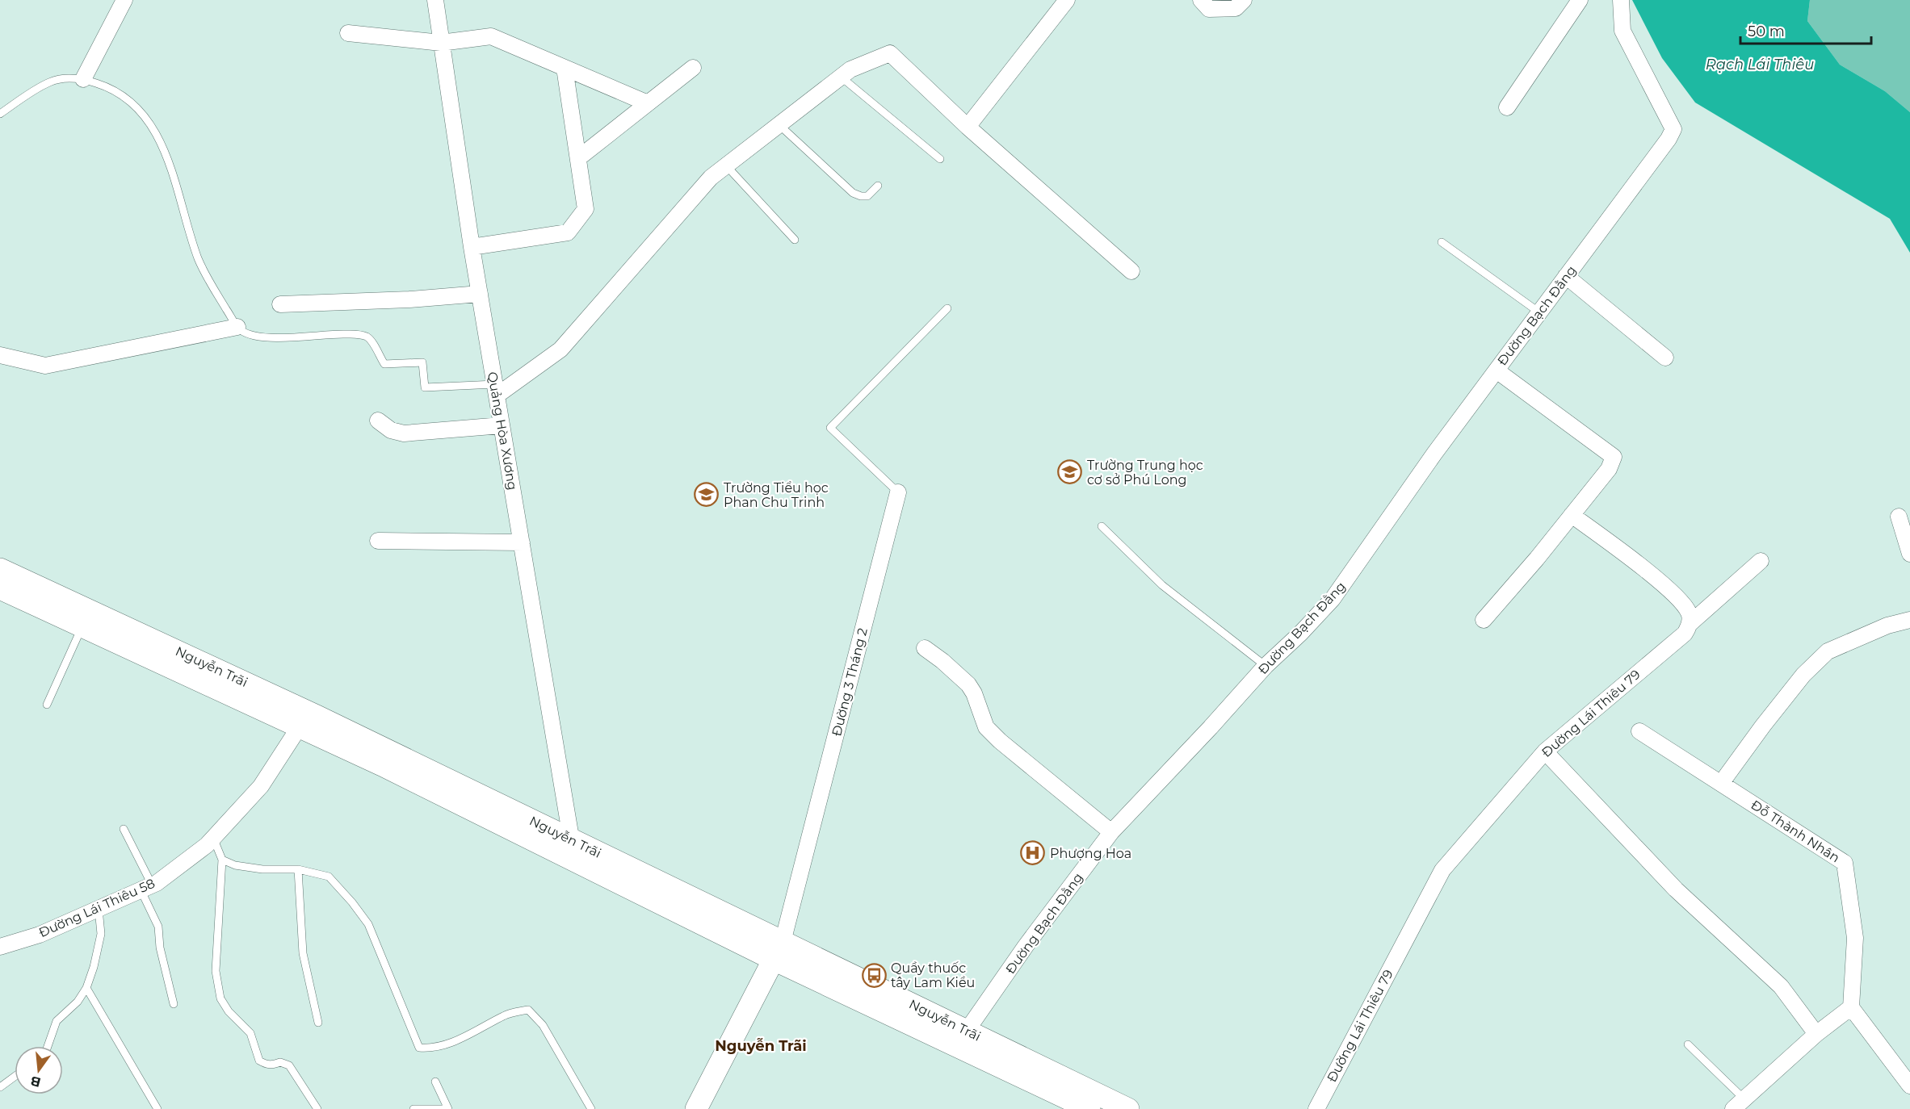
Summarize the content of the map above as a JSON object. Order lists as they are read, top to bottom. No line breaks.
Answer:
{"streets":{"main road":["Nguyễn Trãi","Đường 3 Tháng 2"],"street":["Đường Bạch Đằng","Quảng Hòa Xương","Đường Lái Thiêu 79","Đỗ Thành Nhân","Đường Lái Thiêu 58"]},"crossings":[["Đường Bạch Đằng","Nguyễn Trãi"],["Quảng Hòa Xương","Nguyễn Trãi"],["Nguyễn Trãi","Đường 3 Tháng 2"],["Nguyễn Trãi","Đường Lái Thiêu 58"]],"districts":["Nguyễn Trãi"],"water":["Rạch Lái Thiêu"],"places":{"school or university":["Trường Trung học cơ sở Phú Long","Trường Tiểu học Phan Chu Trinh"],"hospital":["Phượng Hoa"],"bus stop":["Quầy thuốc tây Lam Kiều"]},"scale_bar":"50 m","north":"bottom"}
